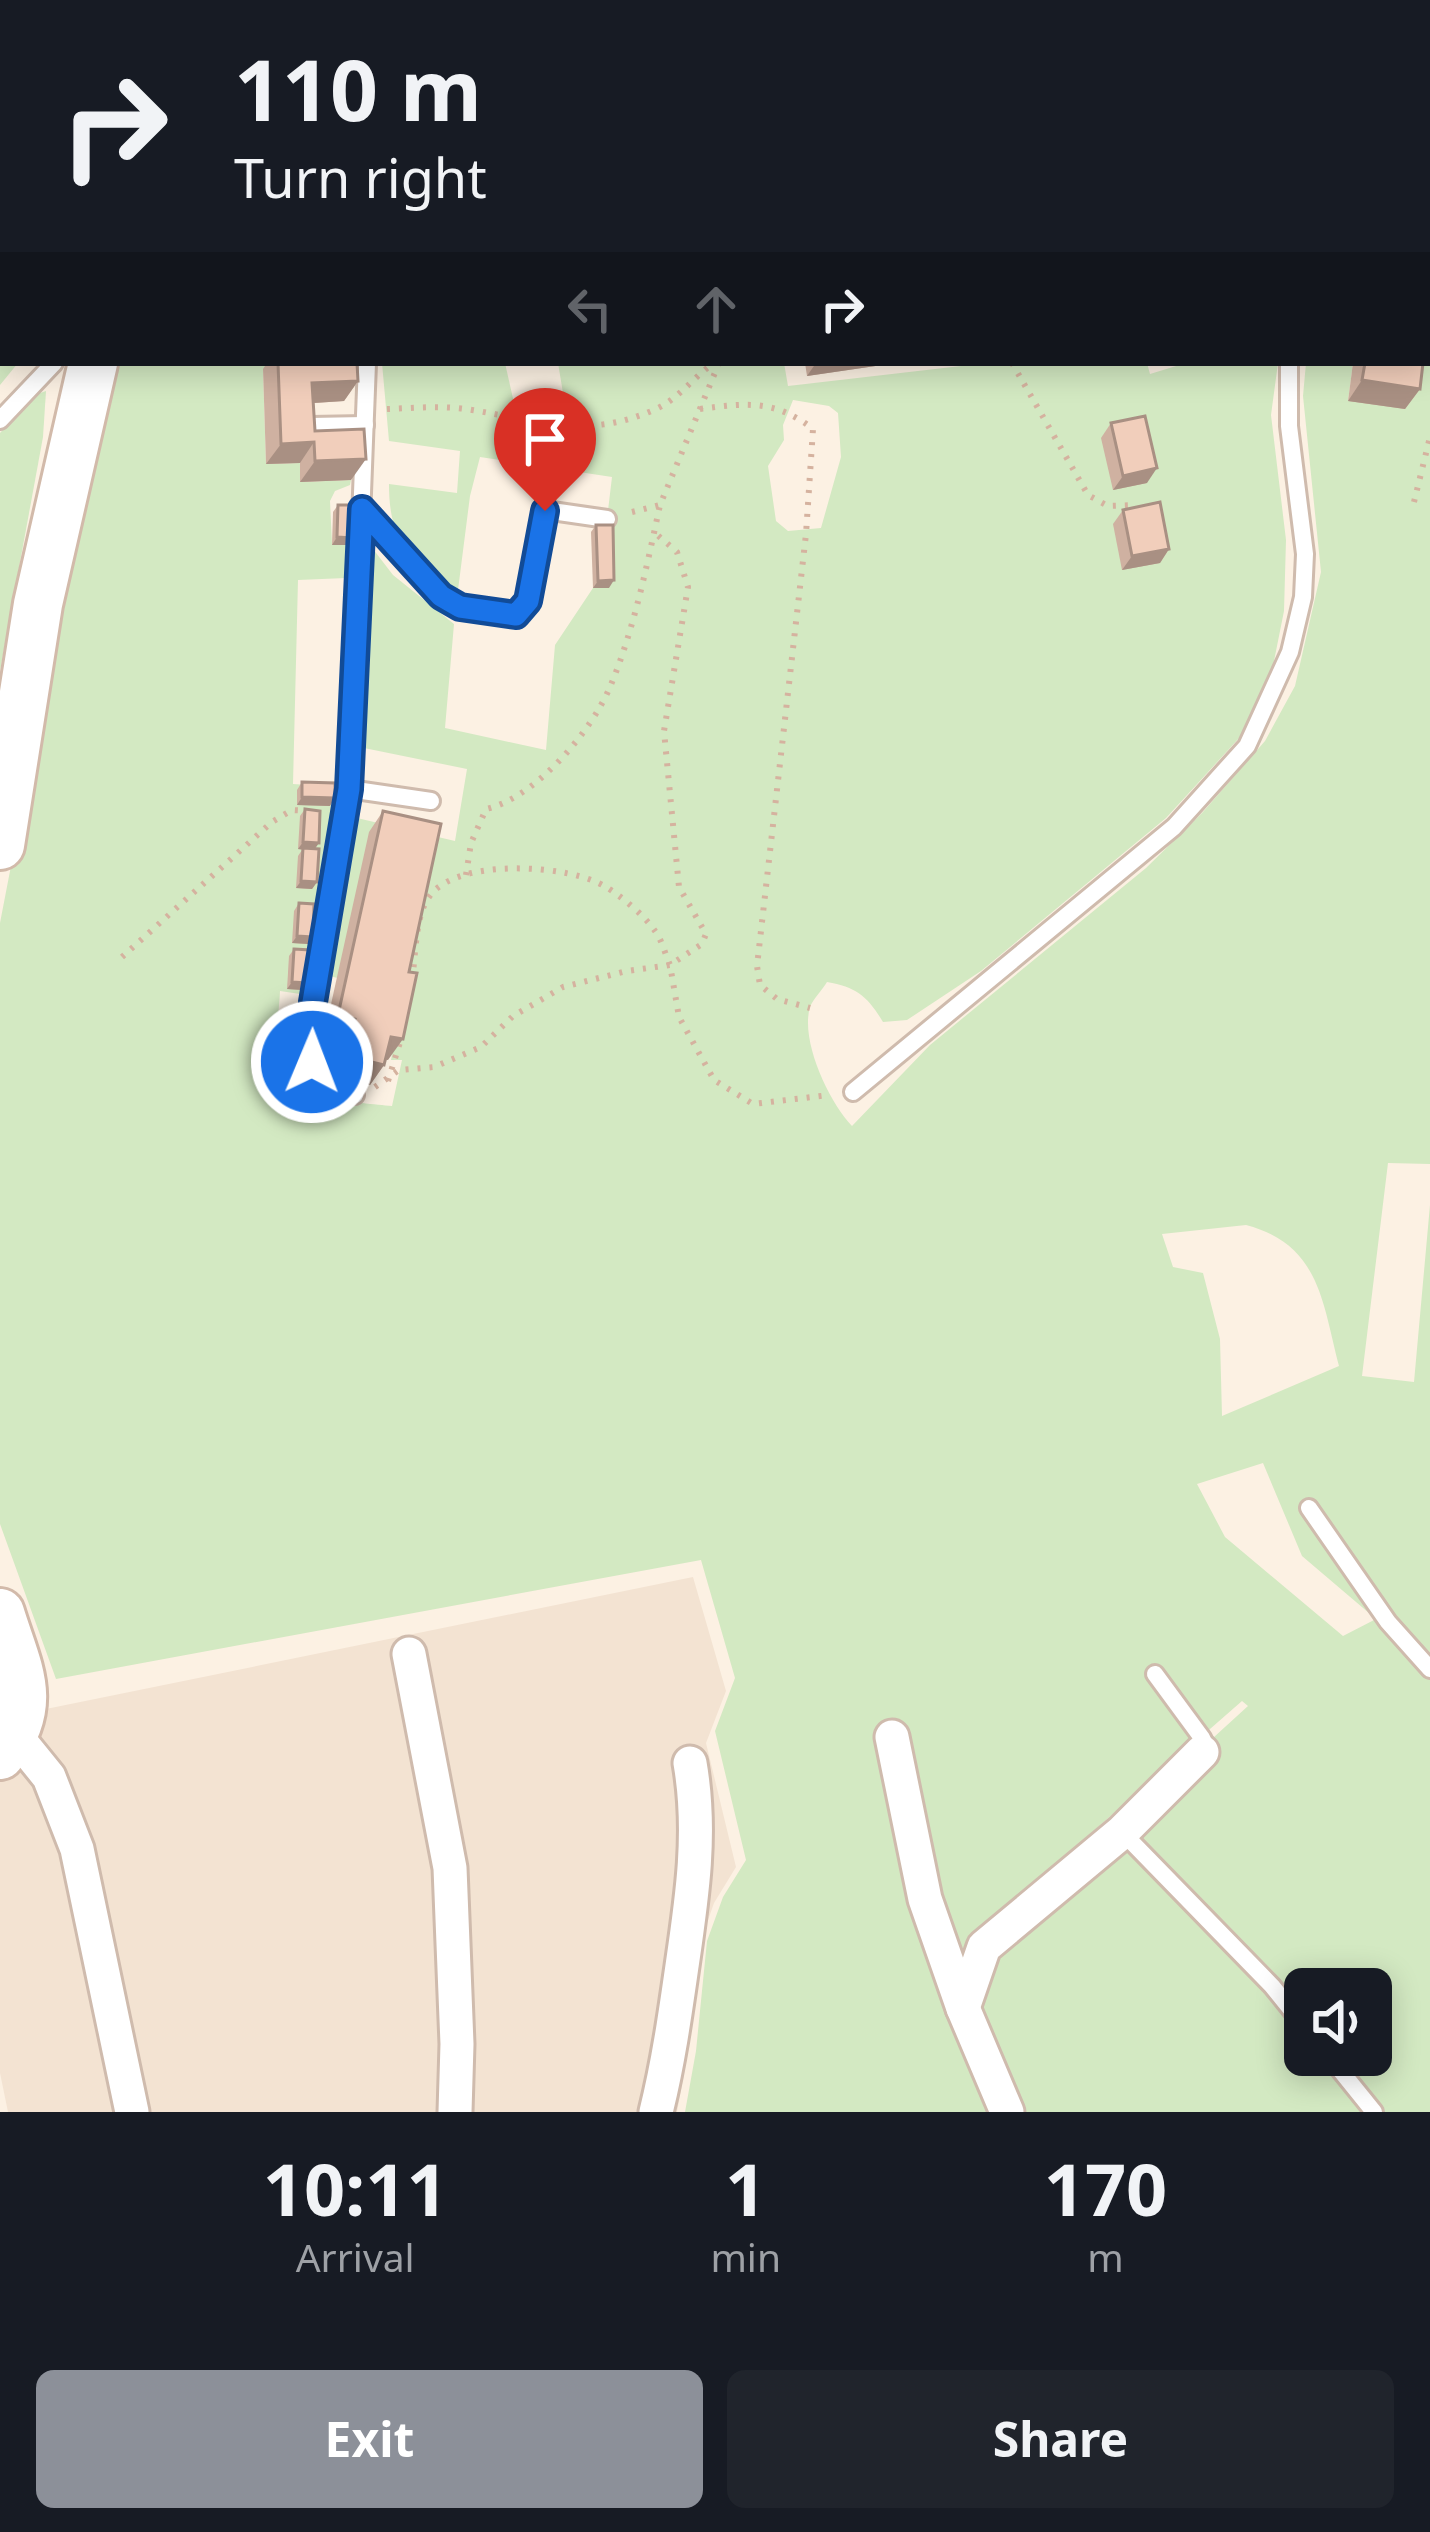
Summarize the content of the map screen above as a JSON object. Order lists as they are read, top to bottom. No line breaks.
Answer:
{"page":{"turn":["110 m","Turn right"],"eta":["10:11","Arrival","1","min","170","m"],"buttons":["Exit","Share"]}}
